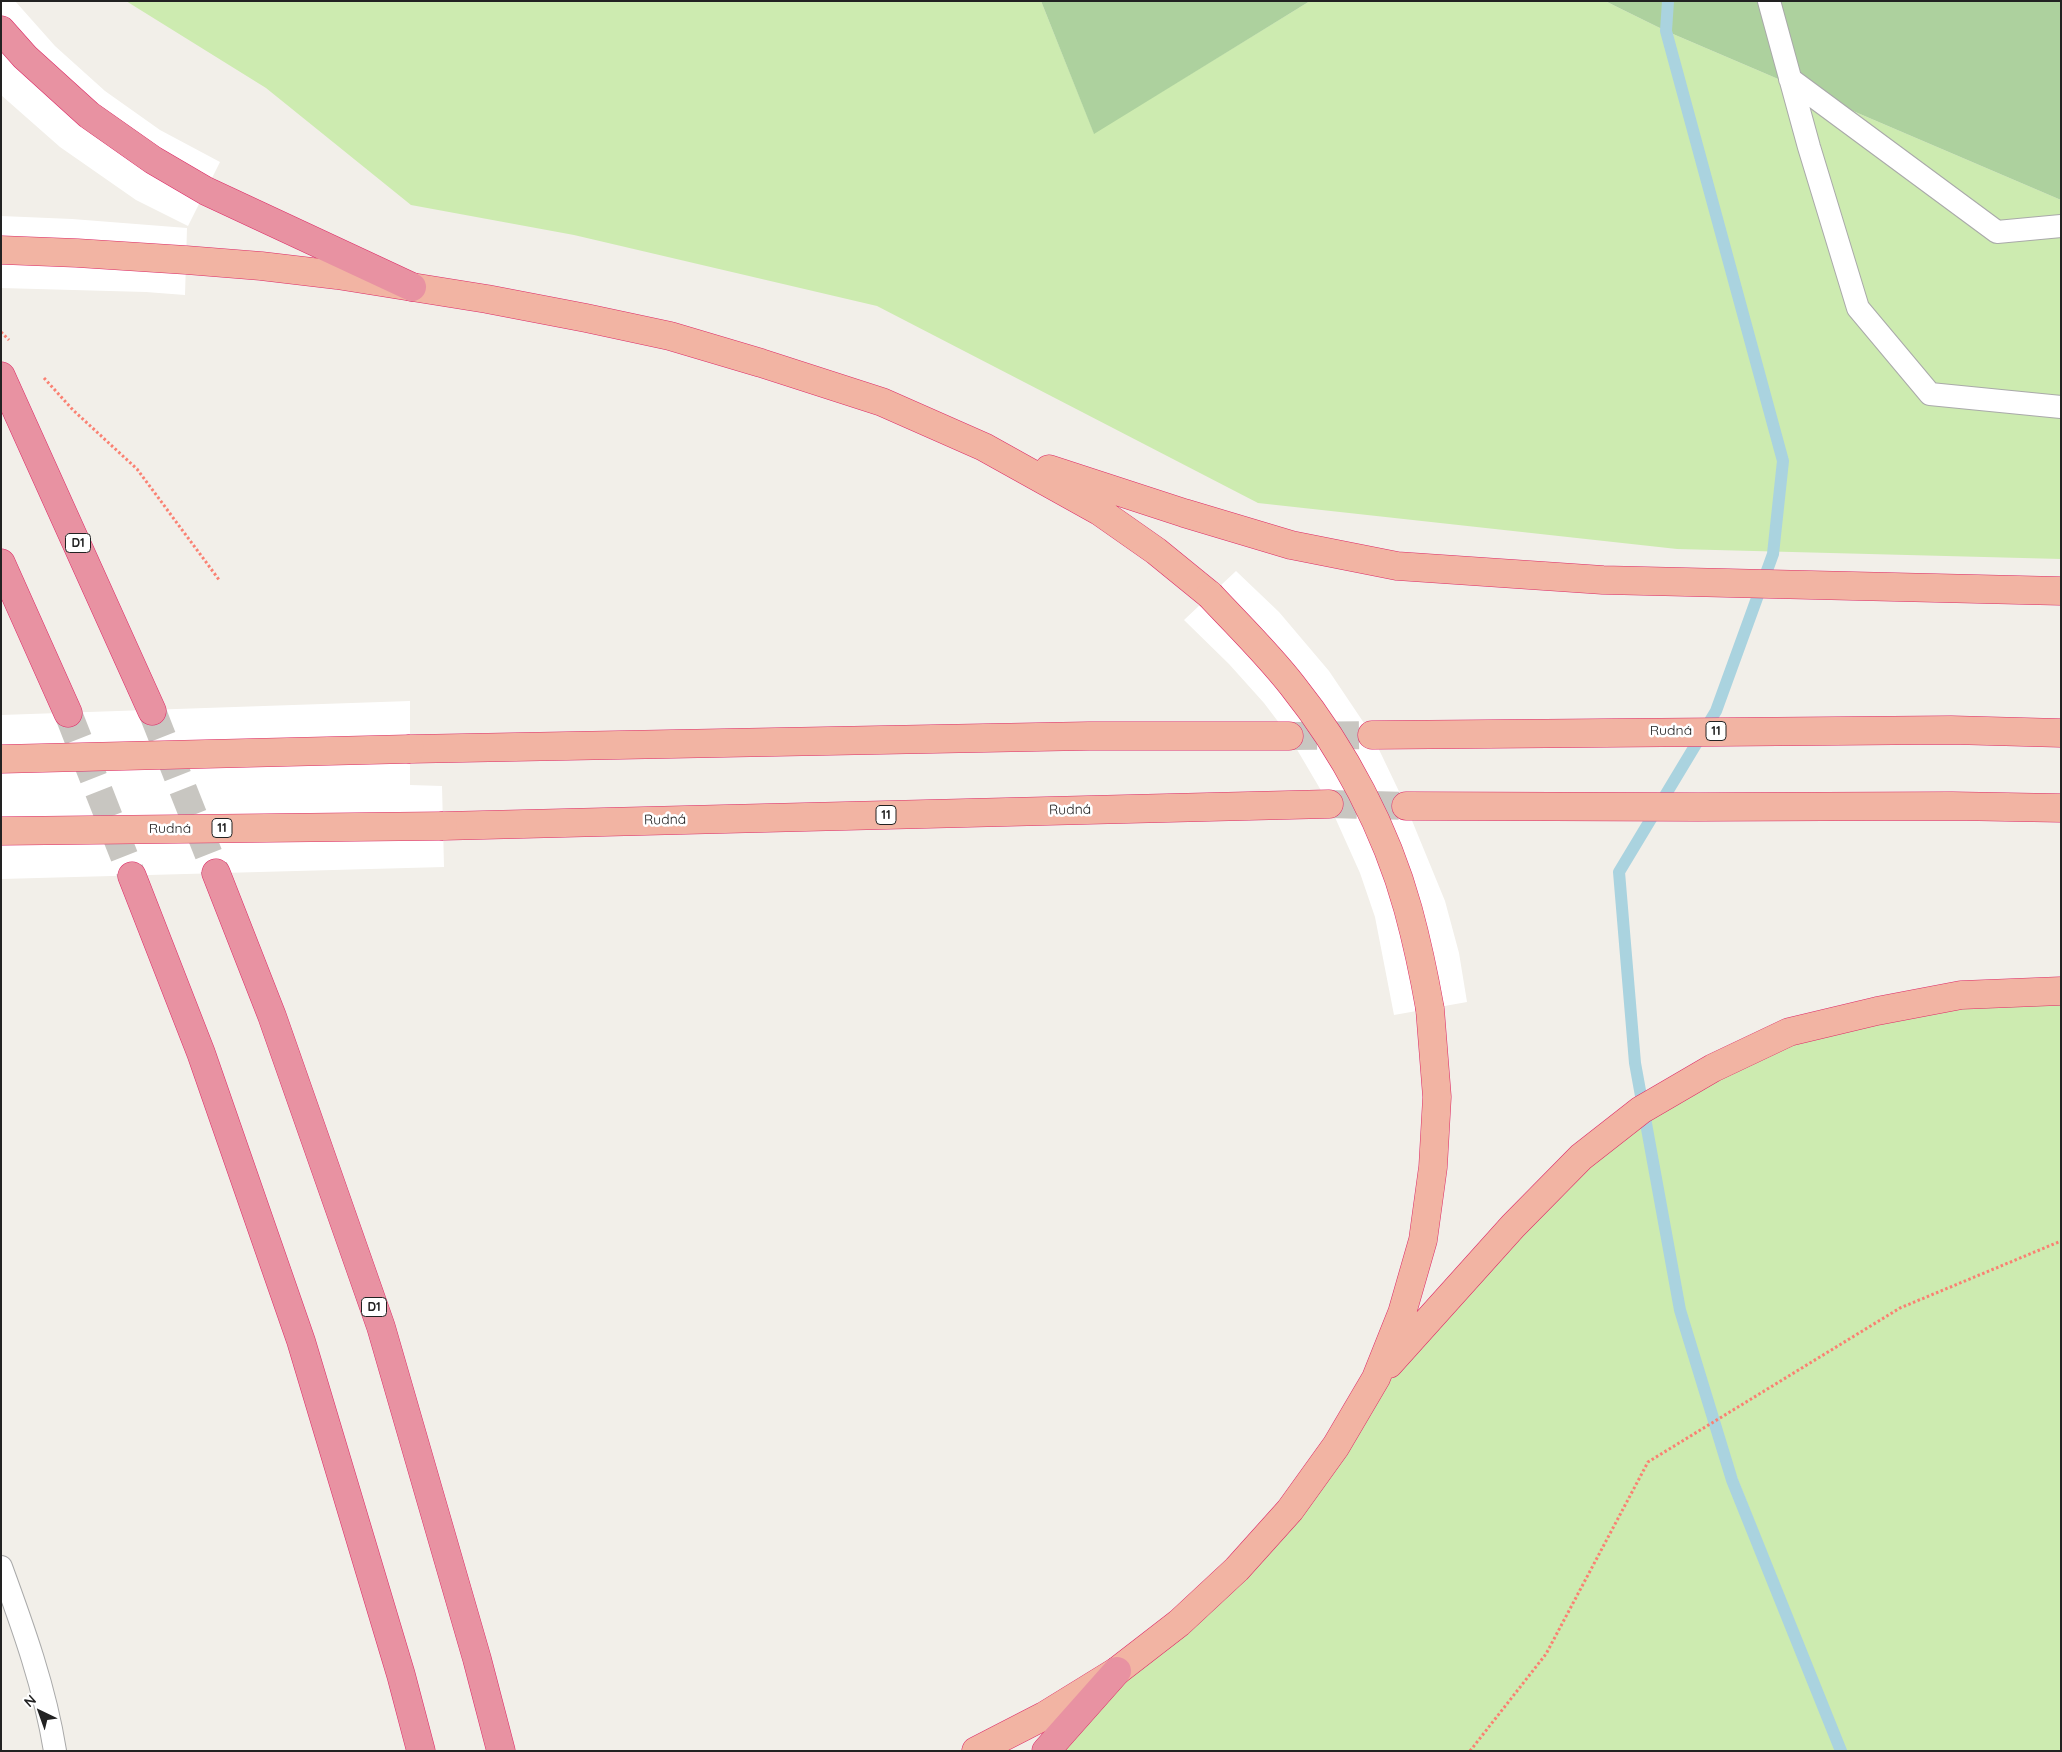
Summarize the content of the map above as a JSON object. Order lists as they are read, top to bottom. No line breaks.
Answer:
{"streets":{"highway":["D1","Rudná","11"]},"north":"top left"}
